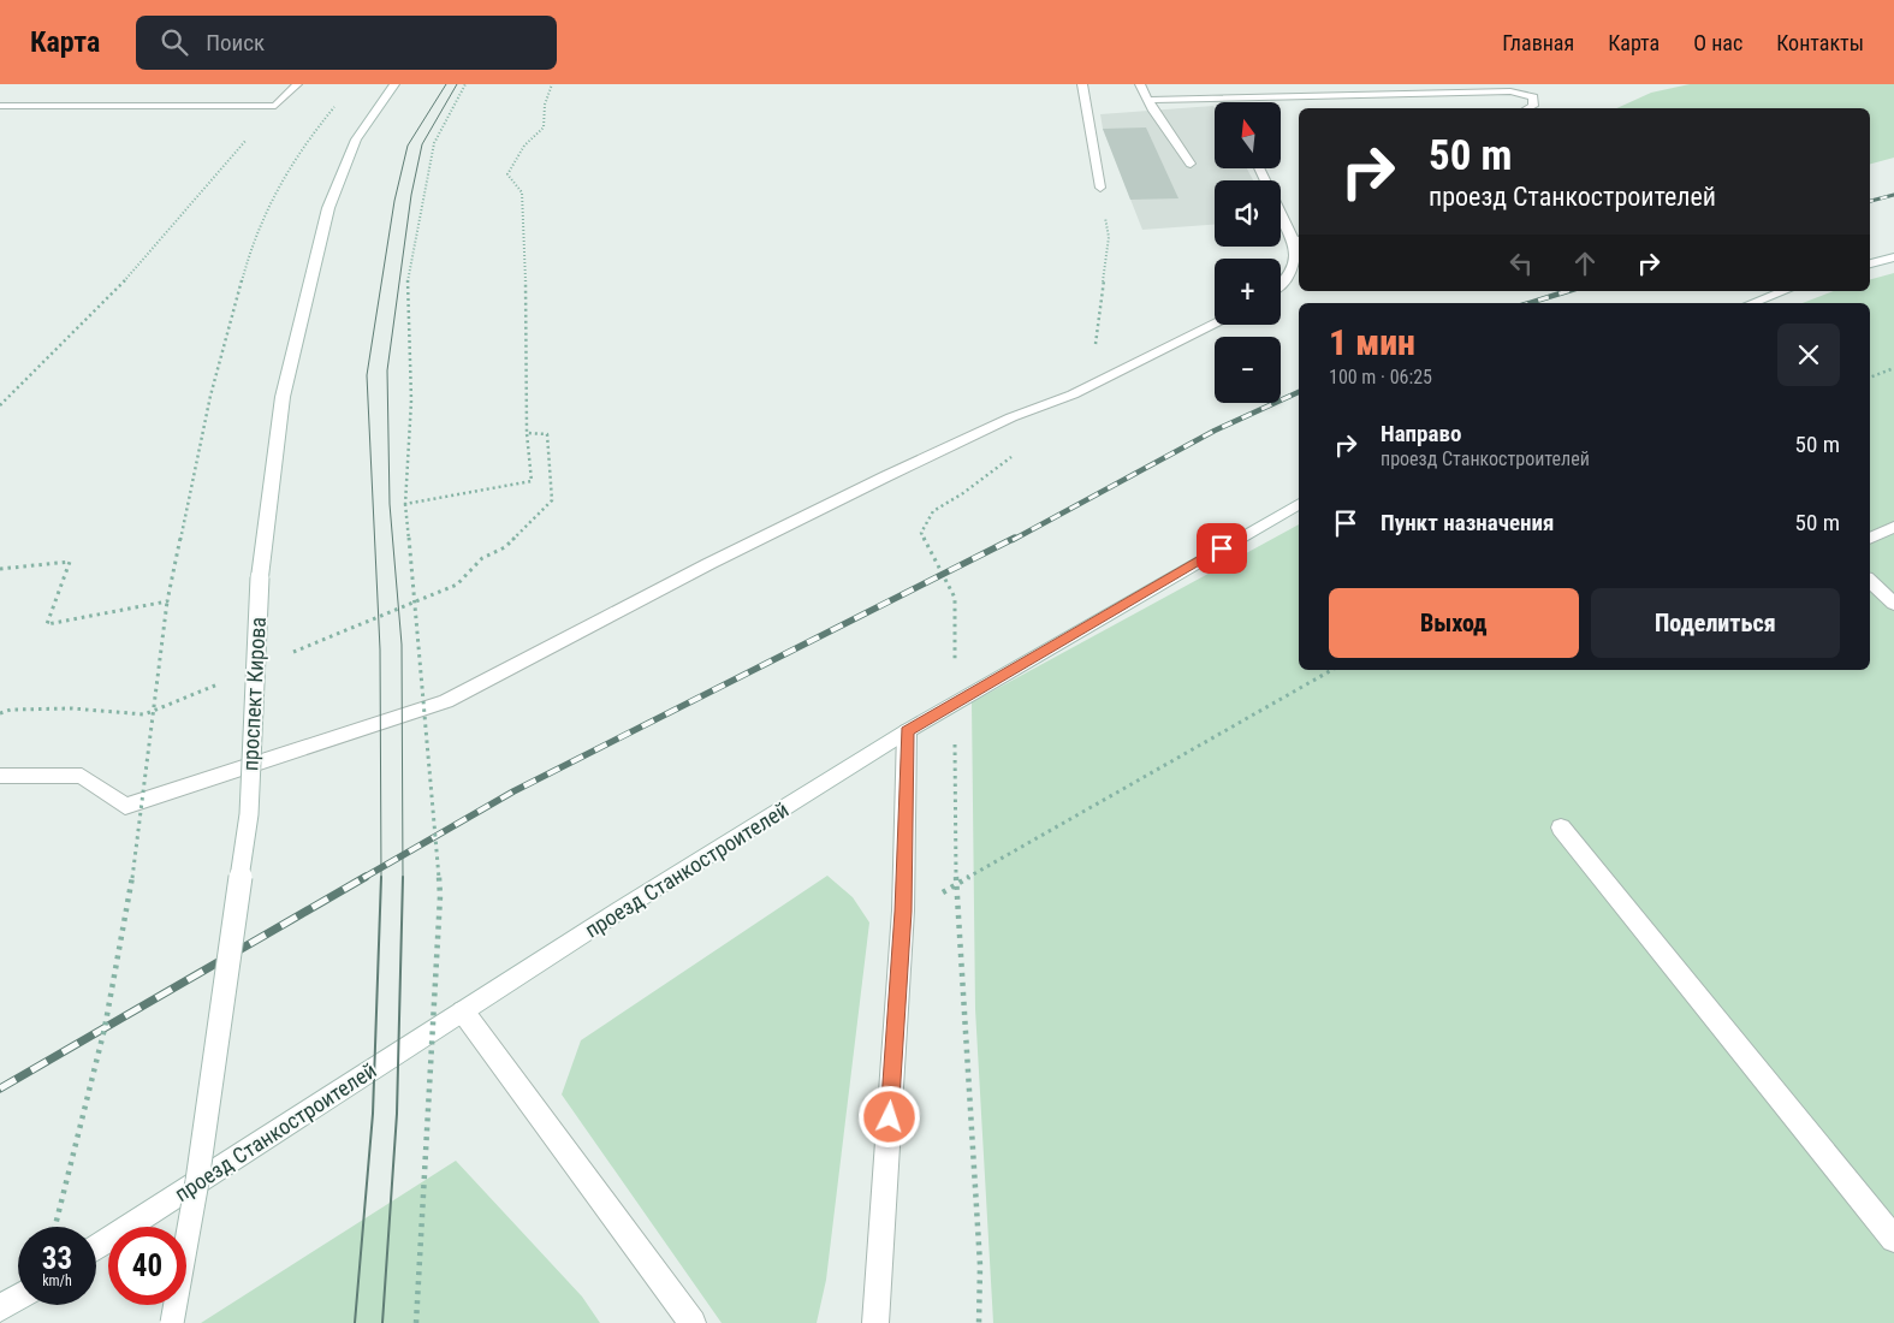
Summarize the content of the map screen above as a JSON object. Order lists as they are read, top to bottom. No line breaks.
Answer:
{"streets":{"main road":["проспект Кирова","проезд Станкостроителей"]},"north":"top","page":{"header":"Карта","search":"Поиск","nav":["Главная","Карта","О нас","Контакты"],"map_buttons":["+","−"],"turn":["50 m","проезд Станкостроителей"],"heading":["1 мин","100 m · 06:25"],"list":[{"name":"Направо","note":"проезд Станкостроителей","value":"50 m"},{"name":"Пункт назначения","value":"50 m"}],"buttons":["Выход","Поделиться"],"speed":"33 km/h","limit":"40"}}
